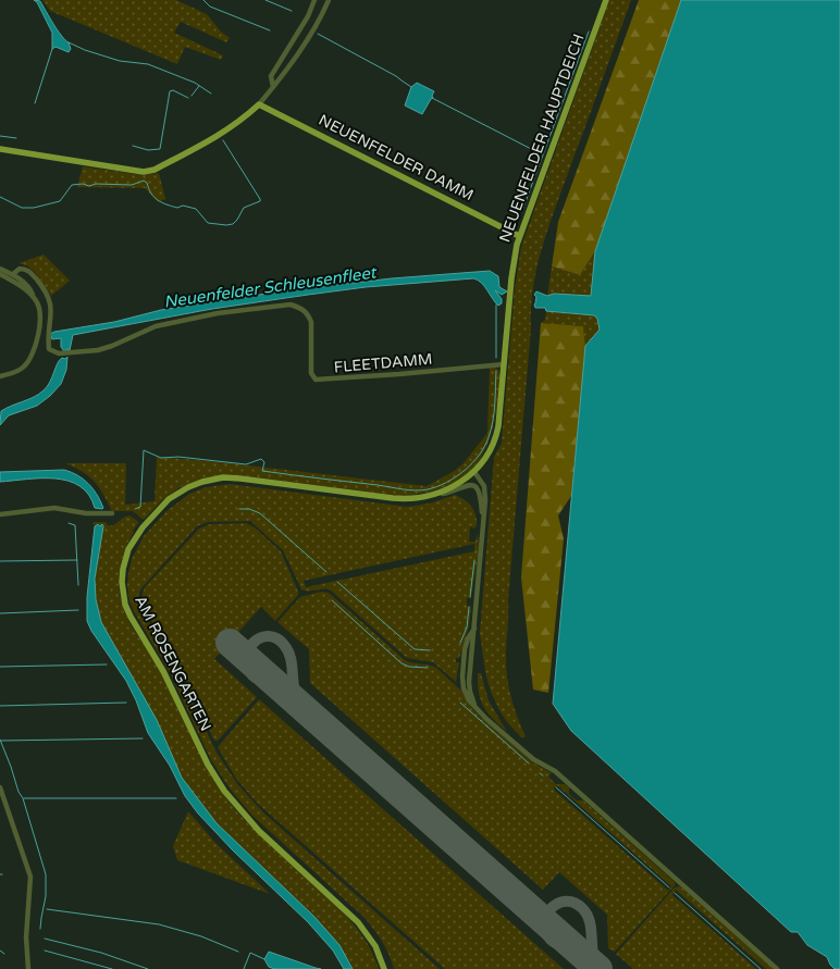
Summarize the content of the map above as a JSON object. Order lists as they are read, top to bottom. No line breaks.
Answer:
{"streets":{"main road":["NEUENFELDER HAUPTDEICH","NEUENFELDER DAMM","AM ROSENGARTEN"],"street":["FLEETDAMM"]},"crossings":[["NEUENFELDER HAUPTDEICH","NEUENFELDER DAMM"],["NEUENFELDER HAUPTDEICH","FLEETDAMM"],["NEUENFELDER HAUPTDEICH","AM ROSENGARTEN"]],"water":["Neuenfelder Schleusenfleet"]}
